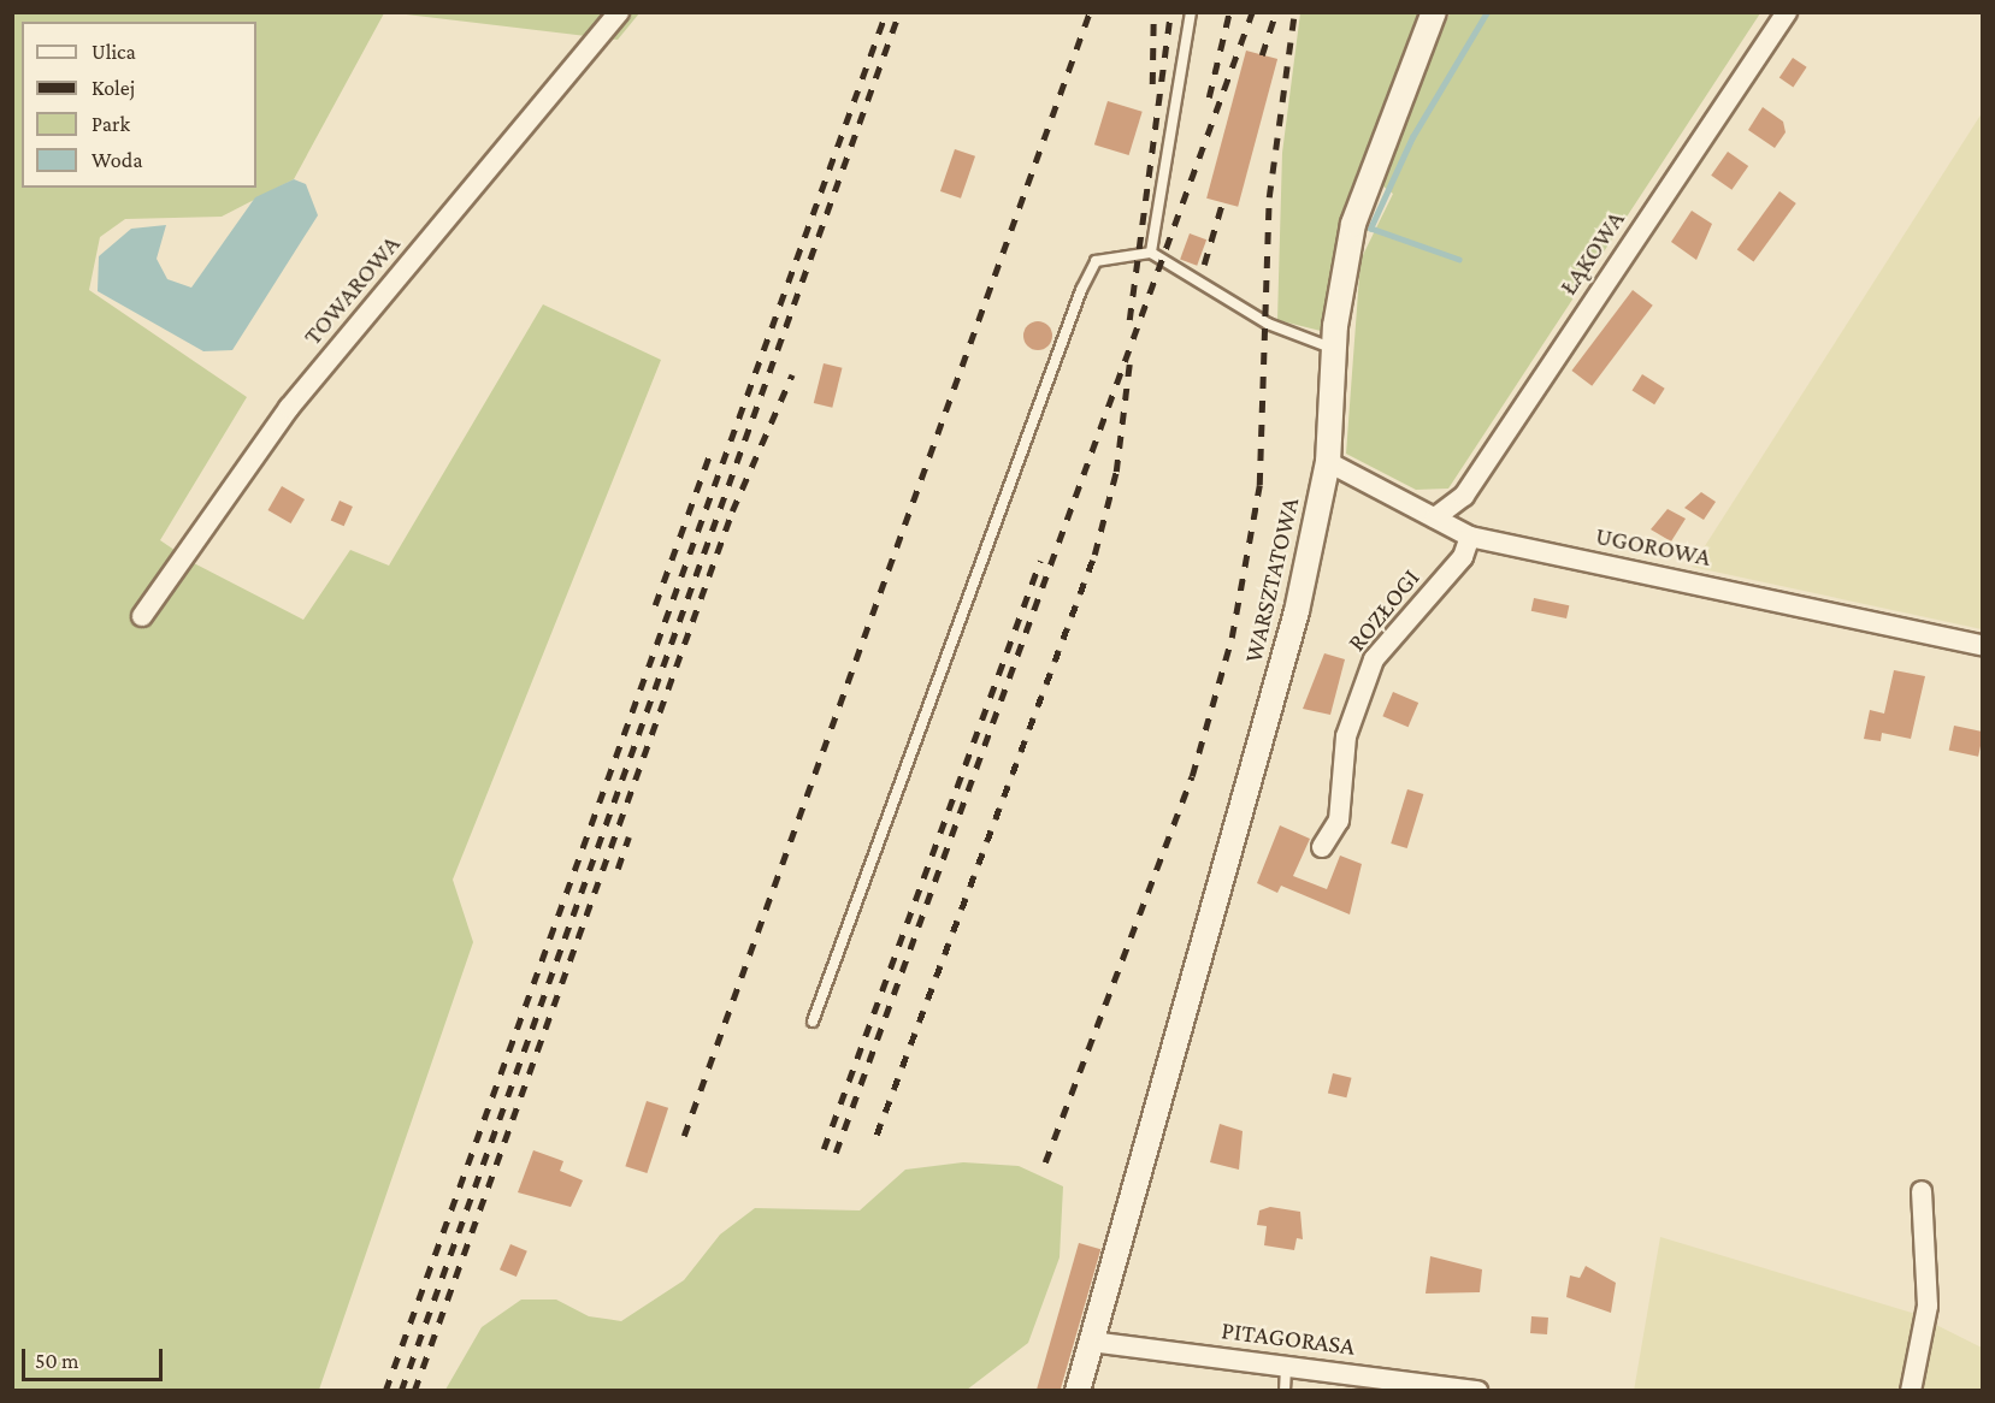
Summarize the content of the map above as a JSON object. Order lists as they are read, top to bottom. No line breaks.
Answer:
{"streets":{"street":["ŁĄKOWA","TOWAROWA","UGOROWA","WARSZTATOWA","ROZŁOGI","PITAGORASA"]},"crossings":[["ŁĄKOWA","UGOROWA"],["UGOROWA","WARSZTATOWA"],["UGOROWA","ROZŁOGI"],["WARSZTATOWA","PITAGORASA"]],"legend":["Ulica","Kolej","Park","Woda"],"scale_bar":"50 m"}
